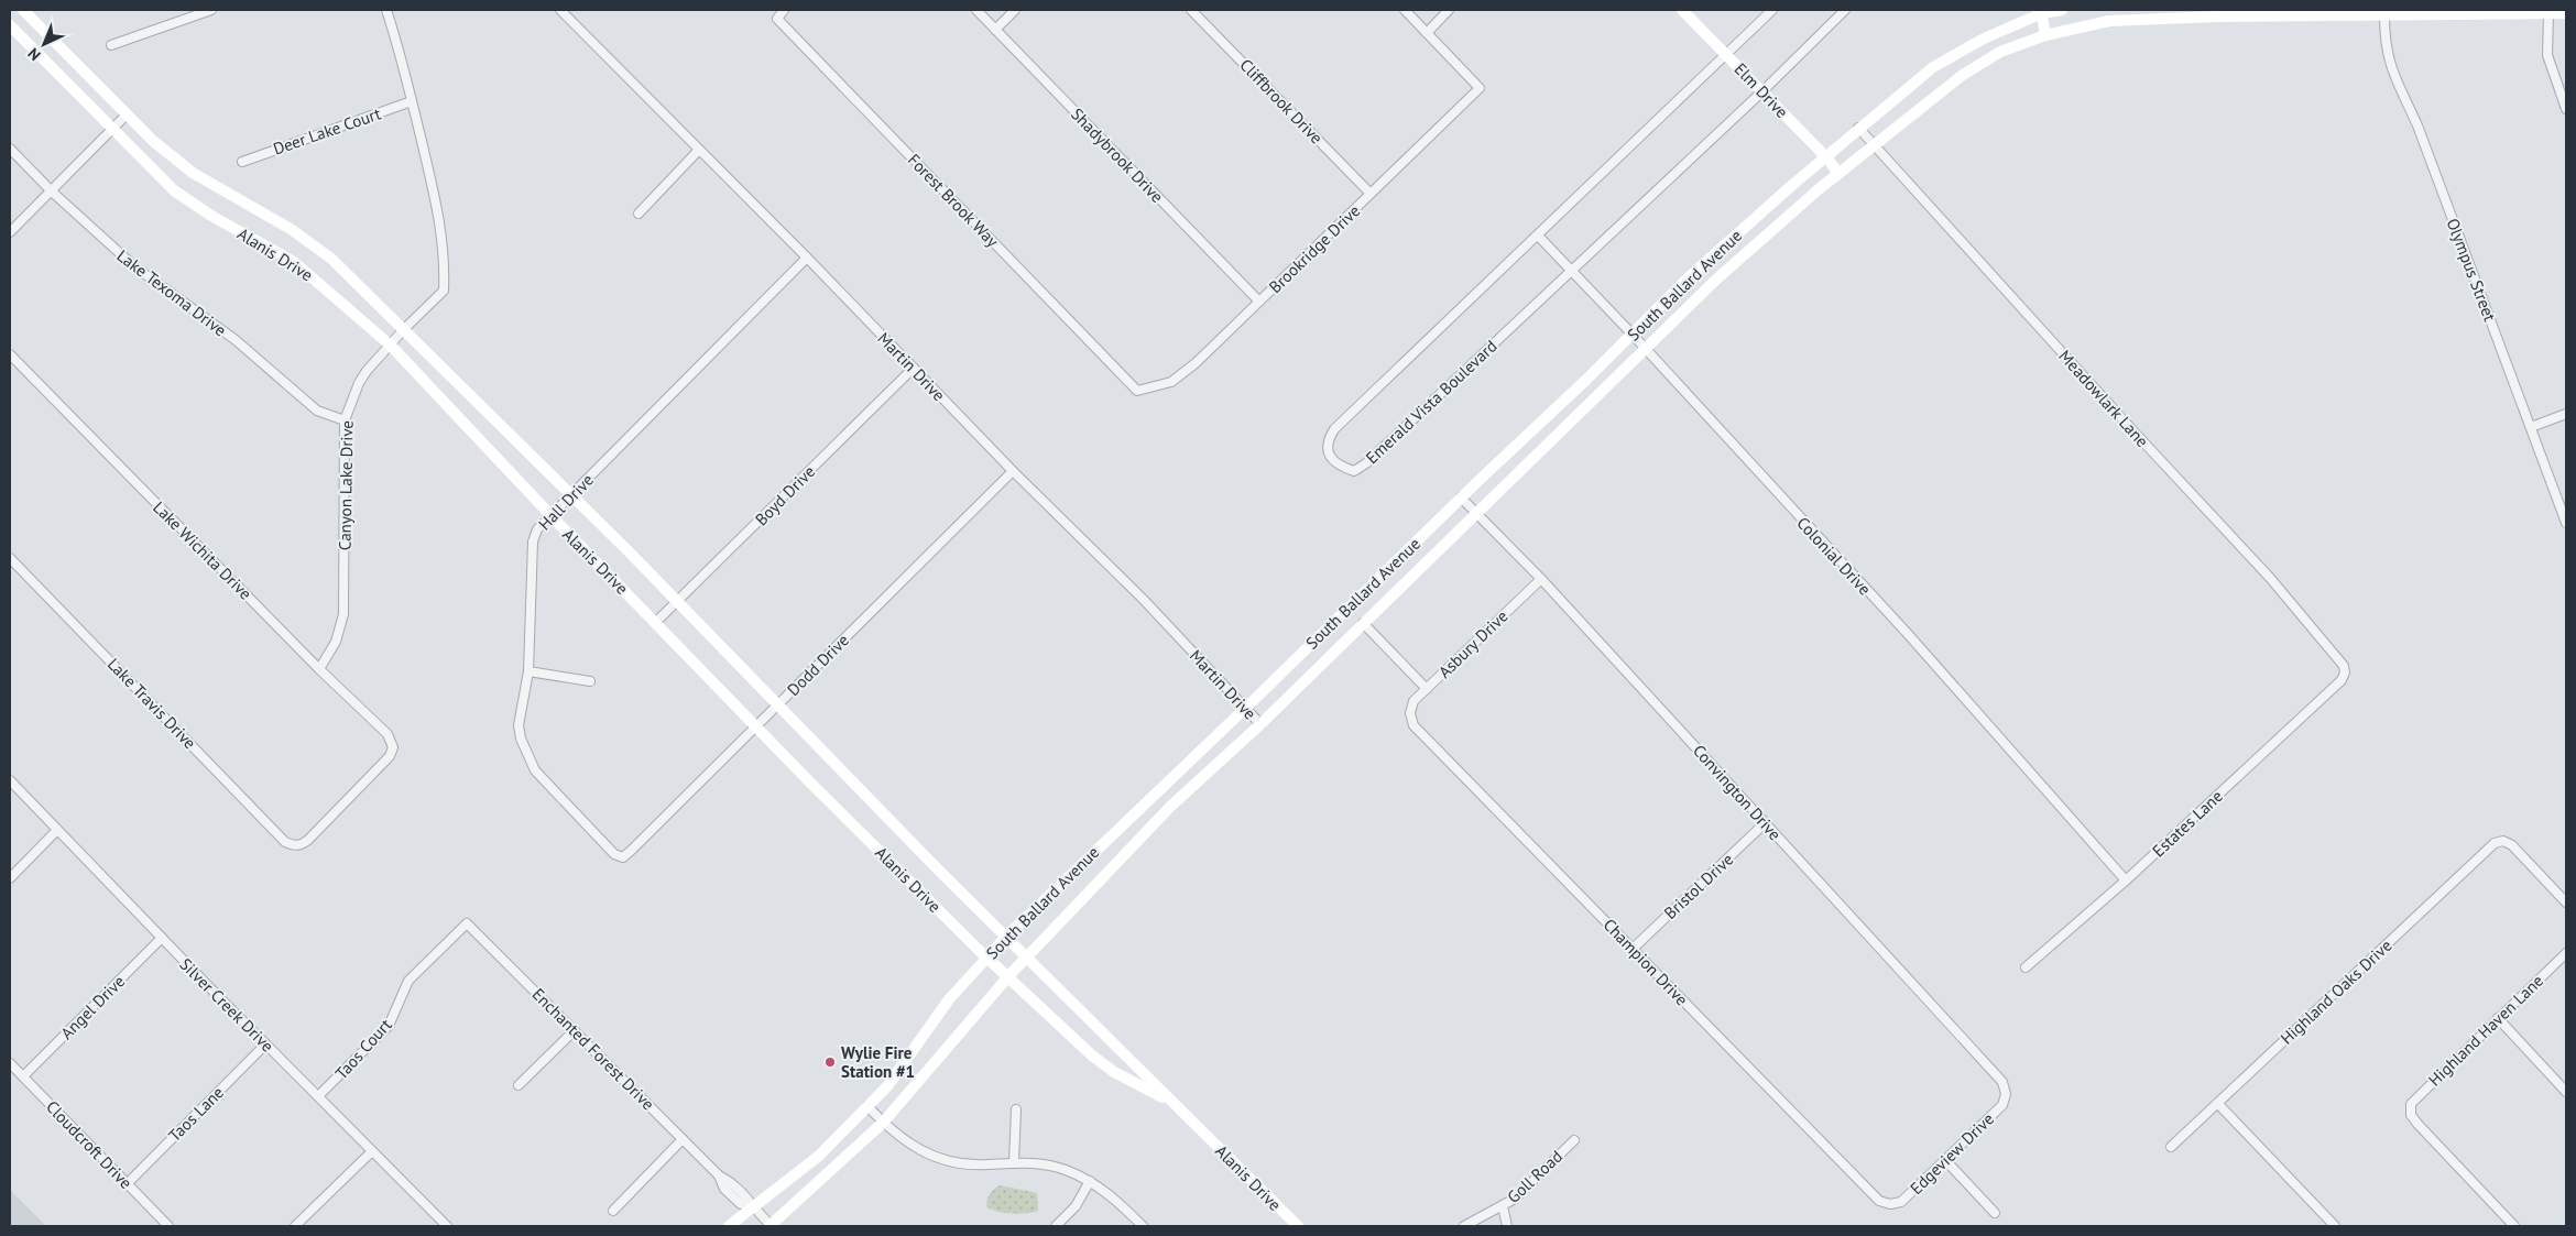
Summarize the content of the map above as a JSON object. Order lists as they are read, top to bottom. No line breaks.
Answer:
{"streets":{"main road":["Elm Drive","Alanis Drive","South Ballard Avenue"],"street":["Cliffbrook Drive","Deer Lake Court","Shadybrook Drive","Forest Brook Way","Brookridge Drive","Olympus Street","Lake Texoma Drive","Martin Drive","Meadowlark Lane","Emerald Vista Boulevard","Canyon Lake Drive","Boyd Drive","Hall Drive","Lake Wichita Drive","Colonial Drive","Asbury Drive","Dodd Drive","Lake Travis Drive","Convington Drive","Estates Lane","Bristol Drive","Champion Drive","Highland Oaks Drive","Silver Creek Drive","Angel Drive","Highland Haven Lane","Taos Court","Enchanted Forest Drive","Taos Lane","Cloudcroft Drive","Edgeview Drive","Goll Road"]},"crossings":[["Elm Drive","South Ballard Avenue"],["Elm Drive","Emerald Vista Boulevard"],["Cliffbrook Drive","Brookridge Drive"],["Deer Lake Court","Canyon Lake Drive"],["Shadybrook Drive","Brookridge Drive"],["Forest Brook Way","Brookridge Drive"],["Alanis Drive","South Ballard Avenue"],["Alanis Drive","Canyon Lake Drive"],["Alanis Drive","Boyd Drive"],["Alanis Drive","Hall Drive"],["Alanis Drive","Dodd Drive"],["Olympus Street","South Ballard Avenue"],["South Ballard Avenue","Martin Drive"],["South Ballard Avenue","Meadowlark Lane"],["South Ballard Avenue","Colonial Drive"],["South Ballard Avenue","Convington Drive"],["South Ballard Avenue","Enchanted Forest Drive"],["Lake Texoma Drive","Canyon Lake Drive"],["Martin Drive","Boyd Drive"],["Martin Drive","Hall Drive"],["Martin Drive","Dodd Drive"],["Meadowlark Lane","Estates Lane"],["Emerald Vista Boulevard","Colonial Drive"],["Canyon Lake Drive","Lake Wichita Drive"],["Hall Drive","Dodd Drive"],["Lake Wichita Drive","Lake Travis Drive"],["Colonial Drive","Estates Lane"],["Asbury Drive","Convington Drive"],["Asbury Drive","Champion Drive"],["Convington Drive","Bristol Drive"],["Convington Drive","Edgeview Drive"],["Bristol Drive","Champion Drive"],["Champion Drive","Edgeview Drive"],["Silver Creek Drive","Angel Drive"],["Silver Creek Drive","Taos Court"],["Silver Creek Drive","Taos Lane"],["Angel Drive","Cloudcroft Drive"],["Taos Court","Enchanted Forest Drive"],["Taos Lane","Cloudcroft Drive"]],"places":["Wylie Fire Station #1"],"north":"bottom left"}
